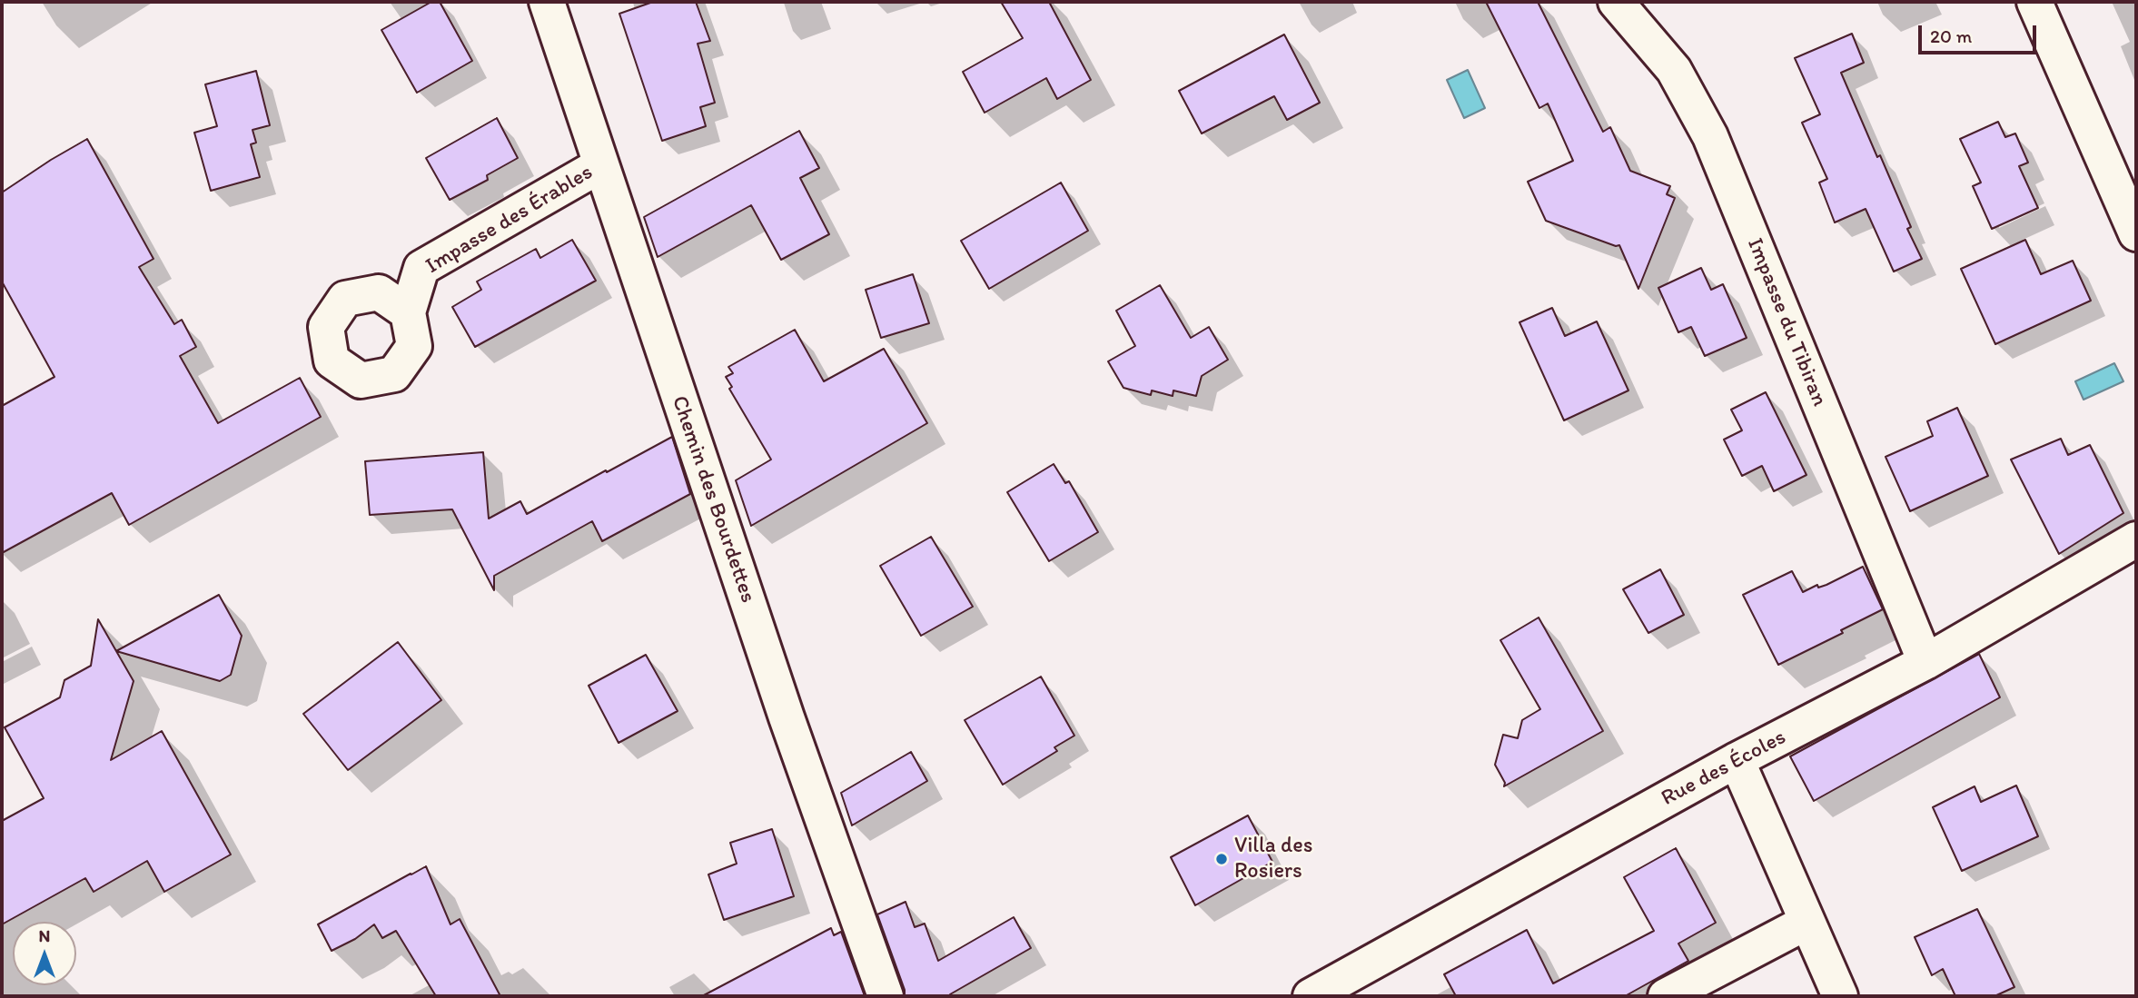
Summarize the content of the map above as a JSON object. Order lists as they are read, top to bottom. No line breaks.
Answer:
{"streets":{"street":["Impasse des Érables","Impasse du Tibiran","Chemin des Bourdettes","Rue des Écoles"]},"crossings":[["Impasse des Érables","Chemin des Bourdettes"],["Impasse du Tibiran","Rue des Écoles"]],"places":["Villa des Rosiers"],"scale_bar":"20 m","north":"top"}
